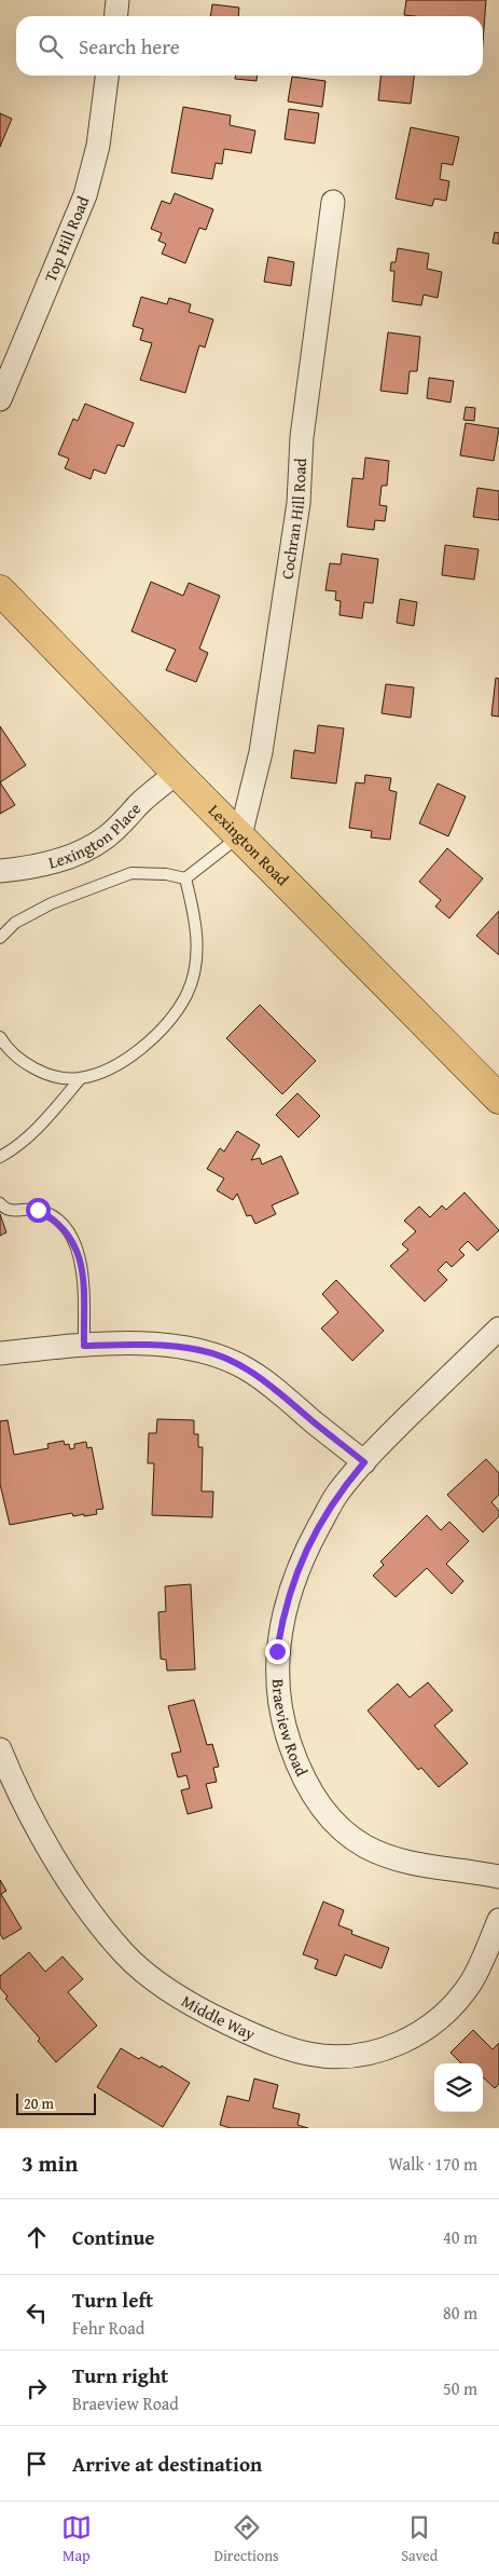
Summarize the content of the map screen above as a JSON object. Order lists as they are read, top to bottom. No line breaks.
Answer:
{"streets":{"main road":["Lexington Road"],"street":["Top Hill Road","Cochran Hill Road","Lexington Place","Braeview Road","Middle Way"]},"crossings":[["Cochran Hill Road","Lexington Road"],["Lexington Place","Lexington Road"]],"scale_bar":"20 m","page":{"search":"Search here","scale":"20 m","heading":["3 min","Walk · 170 m"],"list":[["Continue","40 m"],["Turn left","Fehr Road","80 m"],["Turn right","Braeview Road","50 m"],"Arrive at destination"],"nav":["Map","Directions","Saved"]}}
